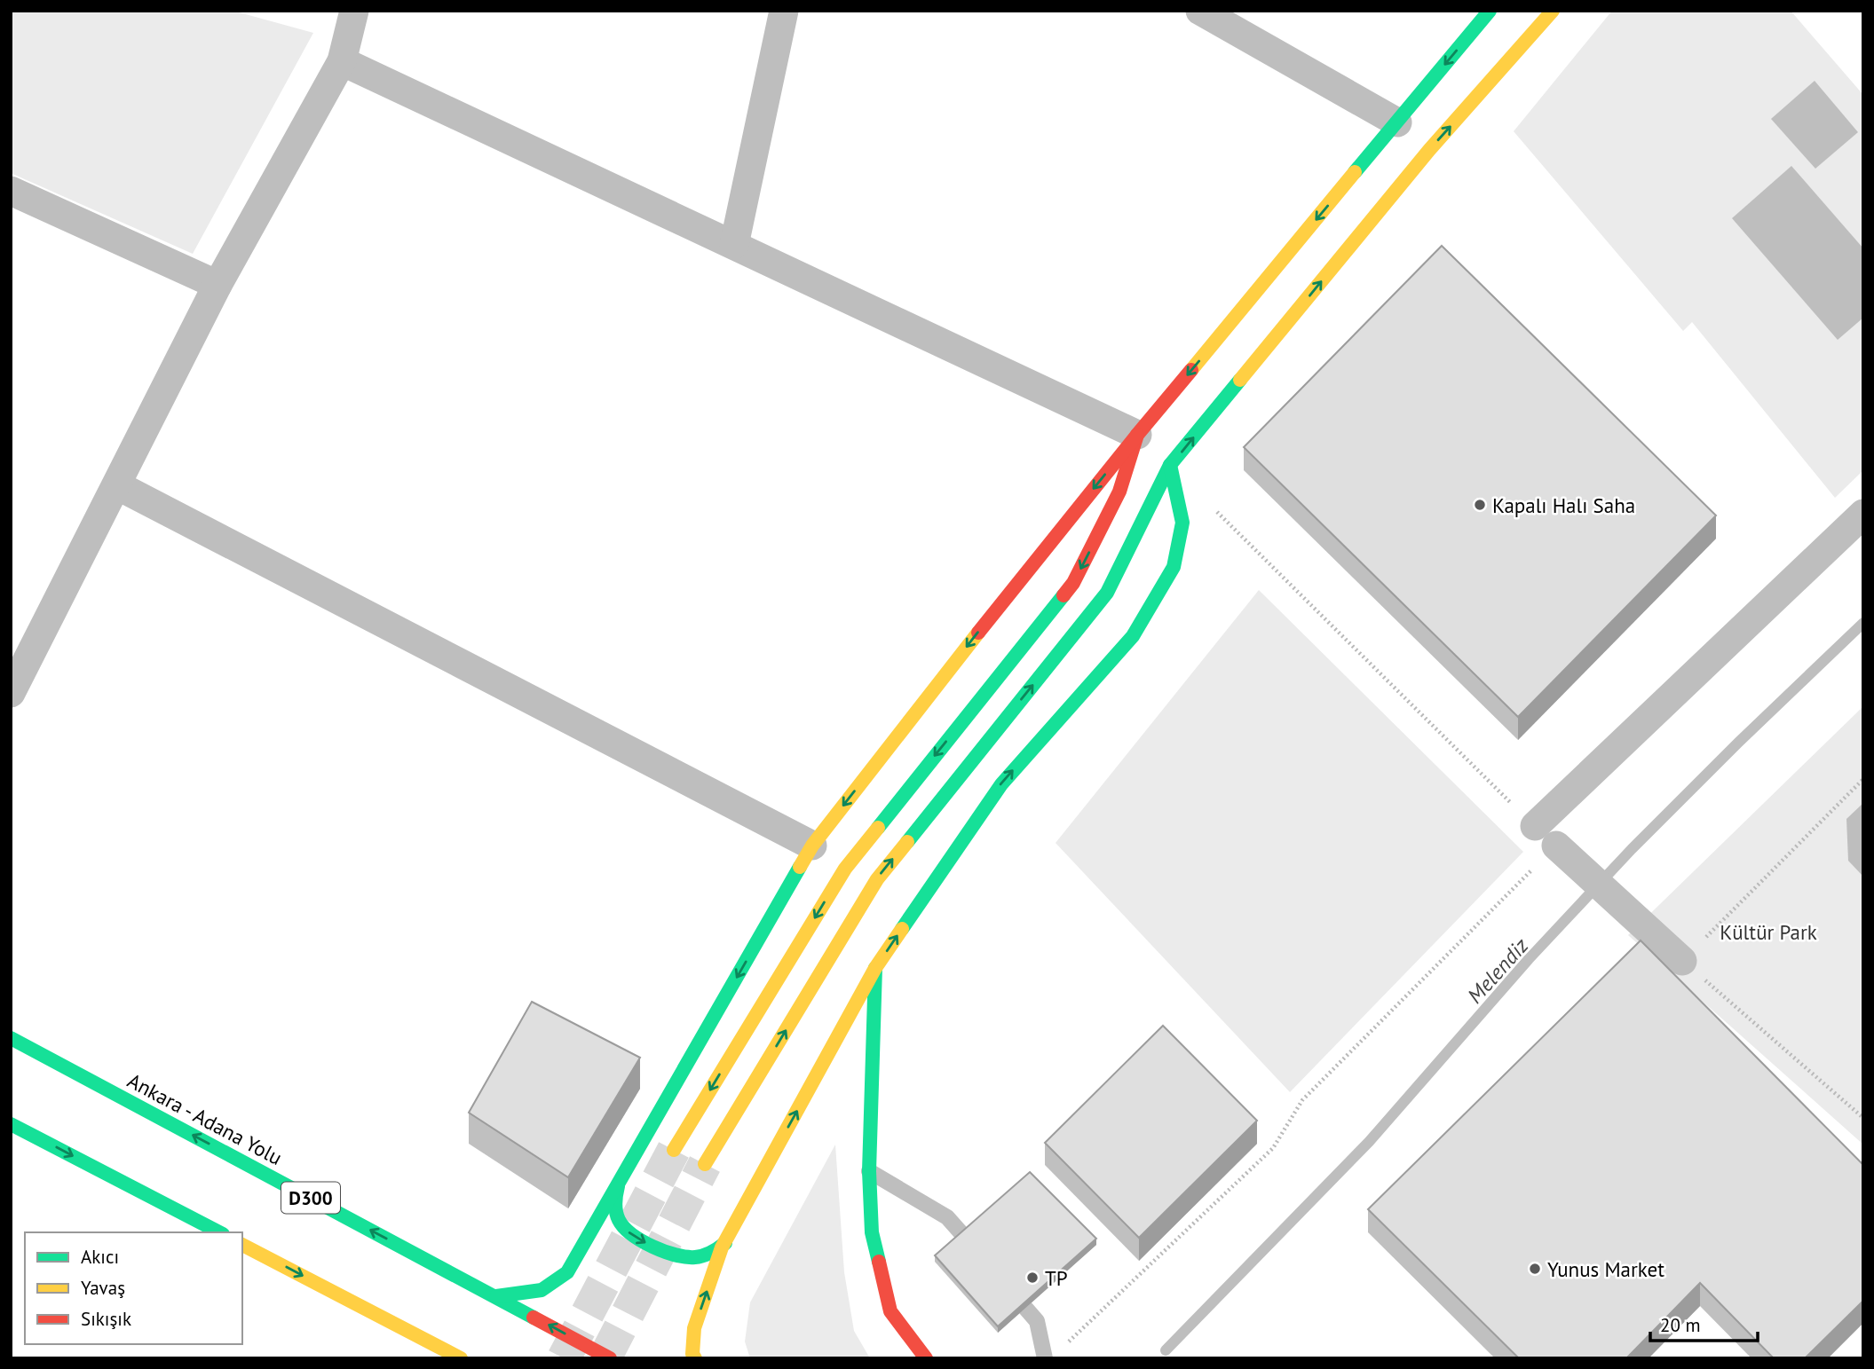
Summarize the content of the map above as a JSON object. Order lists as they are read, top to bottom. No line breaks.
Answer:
{"streets":{"main road":["Ankara - Adana Yolu","D300"]},"water":["Melendiz"],"parks":["Kültür Park"],"places":["Kapalı Halı Saha","Yunus Market","TP"],"legend":["Akıcı","Yavaş","Sıkışık"],"scale_bar":"20 m"}
